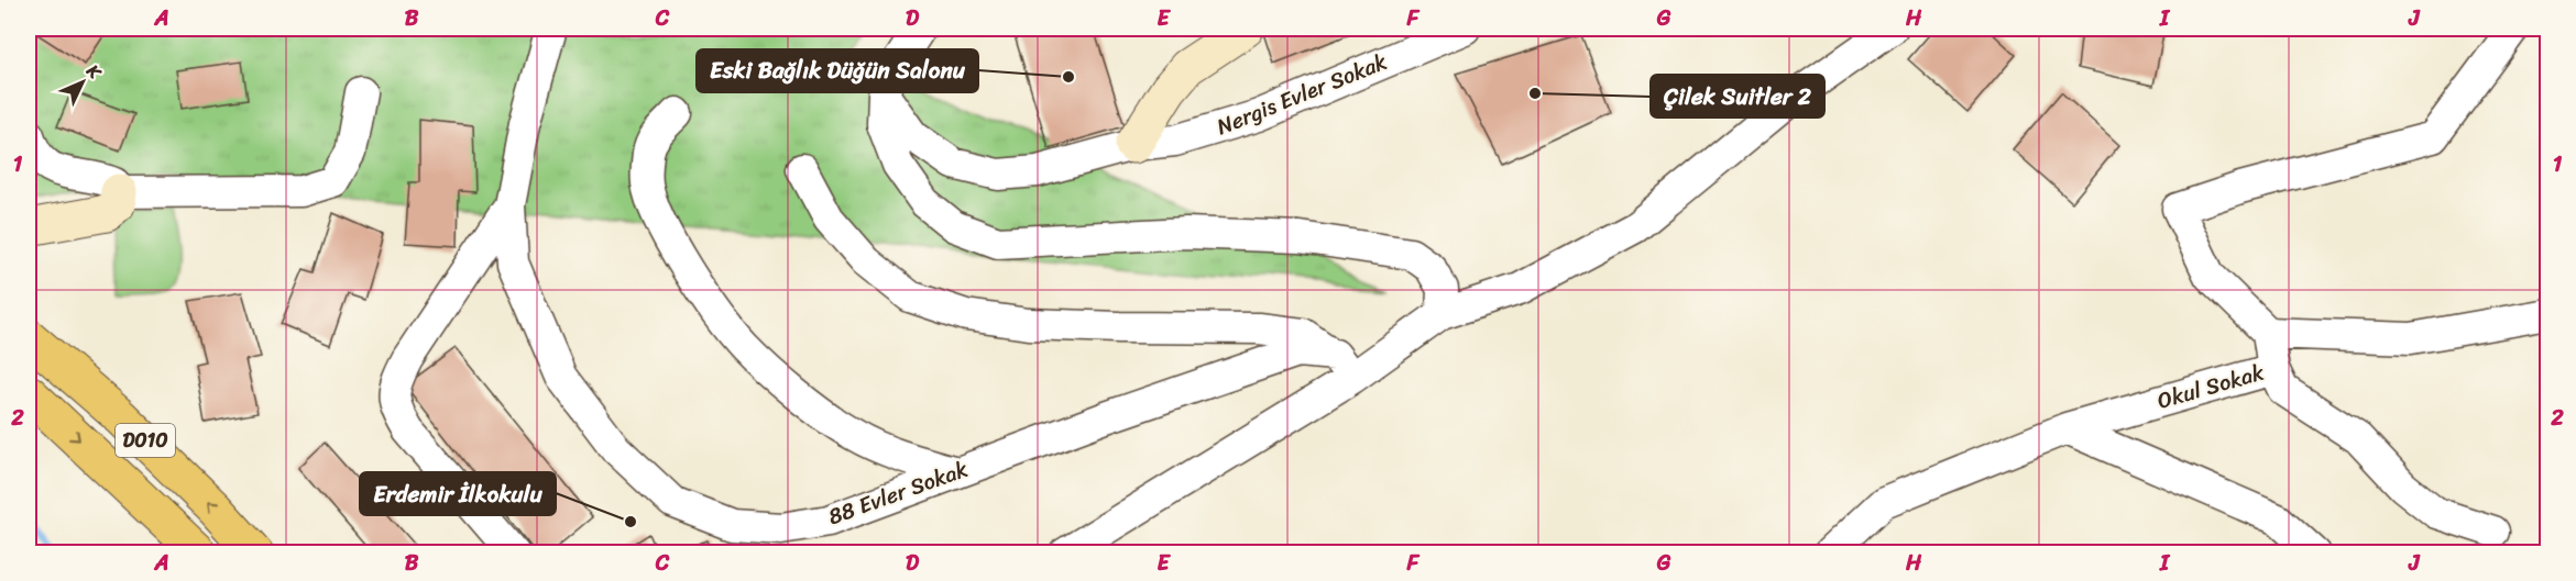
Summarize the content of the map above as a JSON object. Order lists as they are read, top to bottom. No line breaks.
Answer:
{"streets":{"highway":["D010"],"street":["Nergis Evler Sokak","Okul Sokak","88 Evler Sokak"]},"places":["Eski Bağlık Düğün Salonu","Çilek Suitler 2","Erdemir İlkokulu"],"north":"top right","grid":{"columns":["A","B","C","D","E","F","G","H","I","J"],"rows":["1","2"]}}
